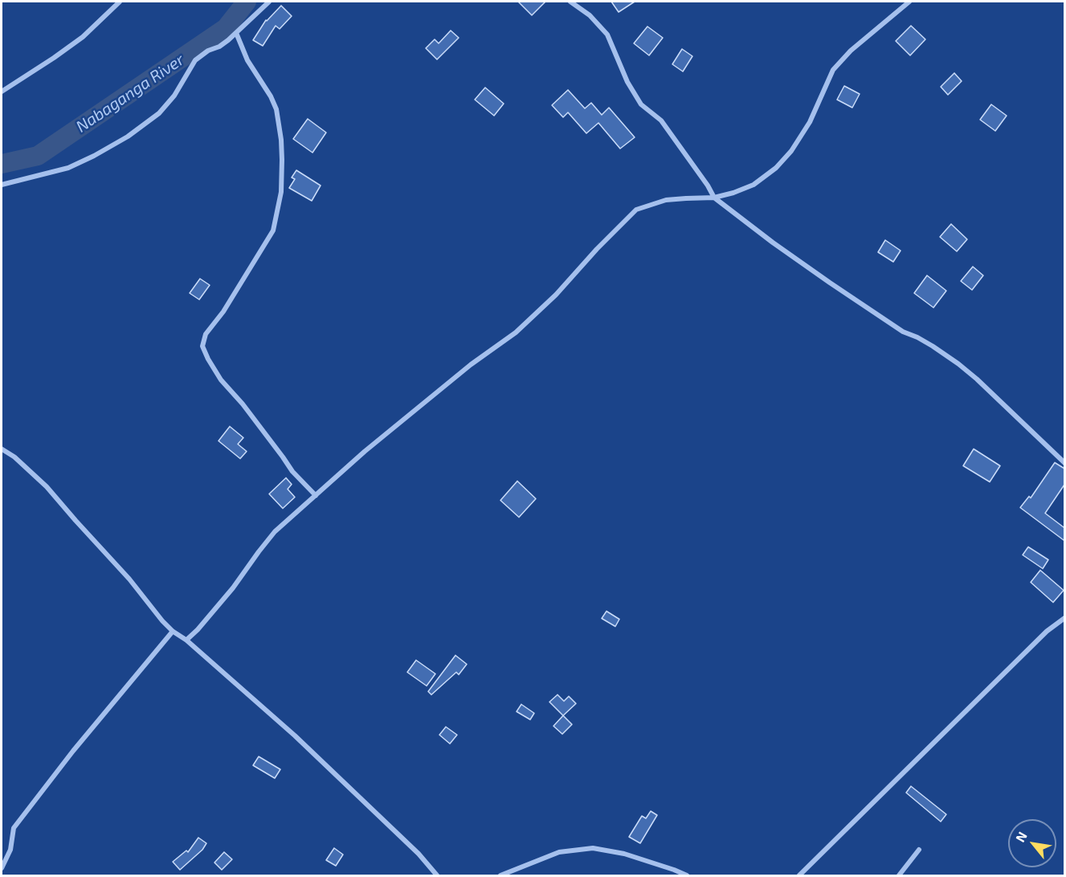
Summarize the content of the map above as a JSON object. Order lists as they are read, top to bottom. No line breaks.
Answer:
{"water":["Nabaganga River"],"north":"top left"}
